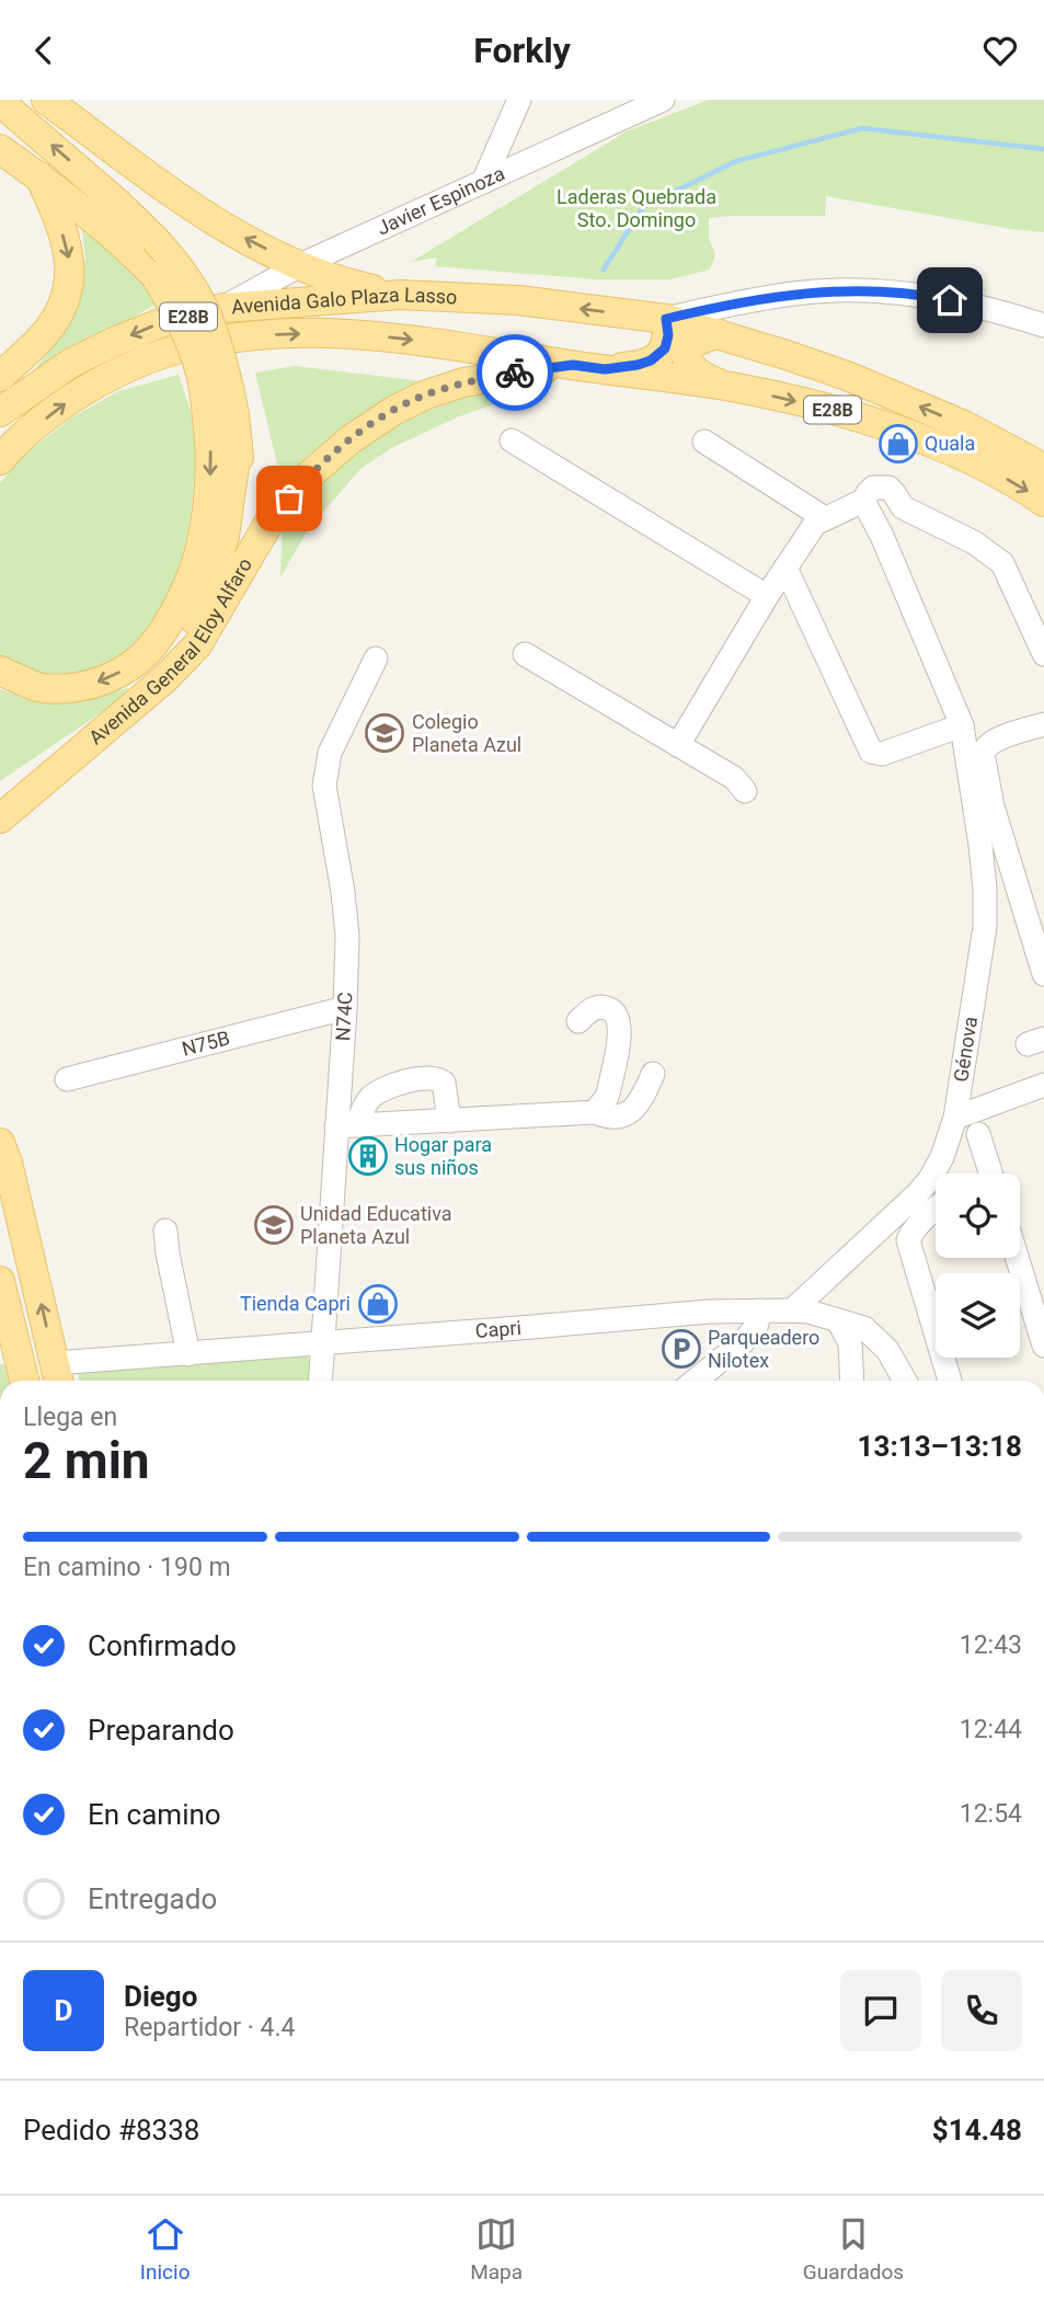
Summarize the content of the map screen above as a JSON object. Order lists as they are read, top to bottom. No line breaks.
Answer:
{"streets":{"main road":["Avenida Galo Plaza Lasso","E28B","Avenida General Eloy Alfaro"],"street":["Javier Espinoza","N74C","N75B","Génova","Capri"]},"crossings":[["Javier Espinoza","Avenida Galo Plaza Lasso"],["Avenida Galo Plaza Lasso","E28B"],["Avenida Galo Plaza Lasso","Avenida General Eloy Alfaro"],["N74C","N75B"],["N74C","Capri"],["Génova","Capri"]],"parks":["Laderas Quebrada Sto. Domingo"],"places":{"shop":["Quala","Tienda Capri"],"school or university":["Colegio Planeta Azul","Unidad Educativa Planeta Azul"],"building":["Hogar para sus niños"],"parking":["Parqueadero Nilotex"]},"page":{"header":"Forkly","heading":["2 min","Llega en","13:13–13:18"],"panel":["Diego","Repartidor · 4.4","Pedido #8338","$14.48"],"bar":"En camino · 190 m","list":[["Confirmado","12:43"],["Preparando","12:44"],["En camino","12:54"],"Entregado"],"round":"D","tabs":["Inicio","Mapa","Guardados"]}}
